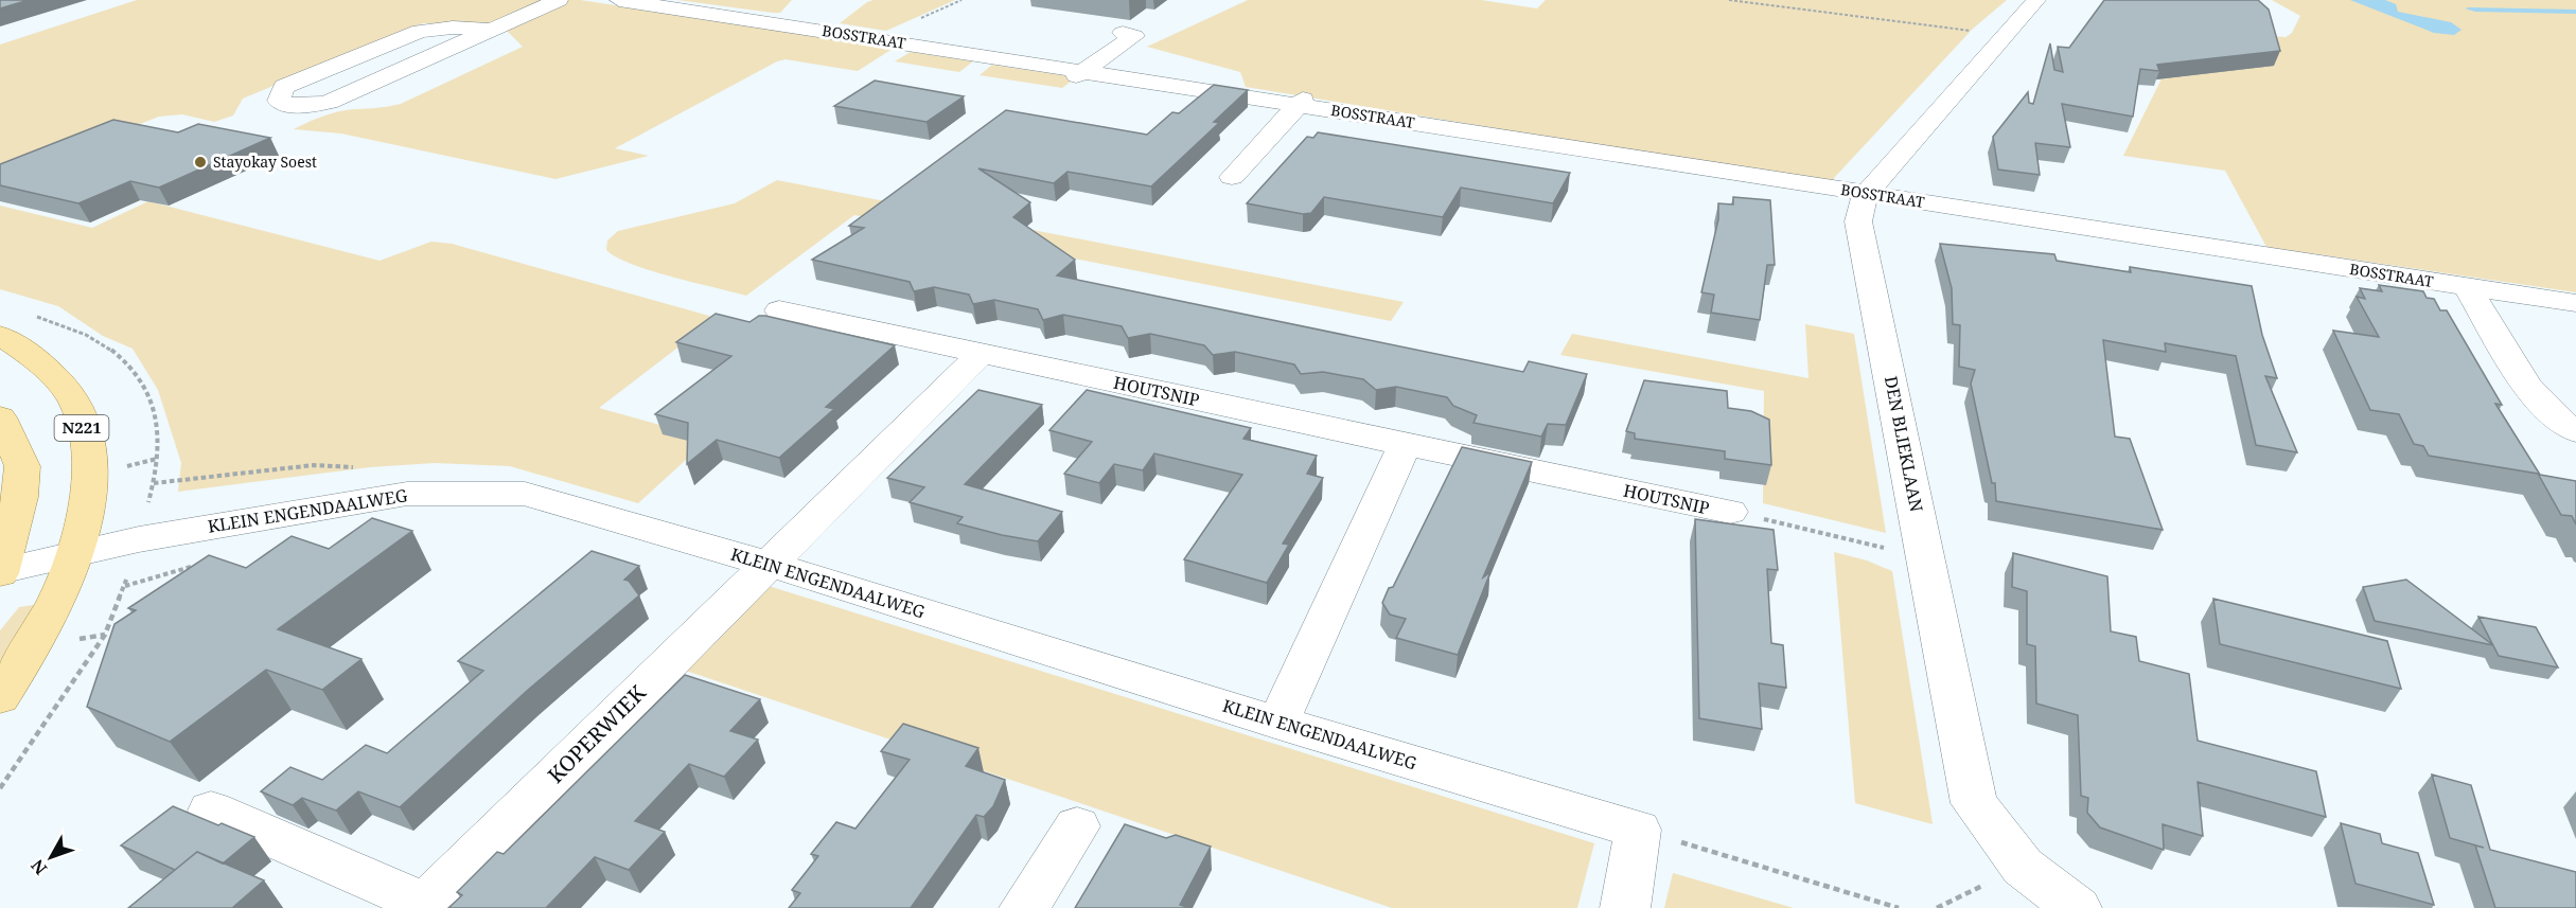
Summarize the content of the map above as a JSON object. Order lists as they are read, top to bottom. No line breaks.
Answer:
{"streets":{"main road":["N221"],"street":["BOSSTRAAT","HOUTSNIP","DEN BLIEKLAAN","KLEIN ENGENDAALWEG","KOPERWIEK"]},"crossings":[["BOSSTRAAT","DEN BLIEKLAAN"],["HOUTSNIP","DEN BLIEKLAAN"],["N221","KLEIN ENGENDAALWEG"],["KLEIN ENGENDAALWEG","KOPERWIEK"]],"places":["Stayokay Soest"],"north":"bottom left"}
